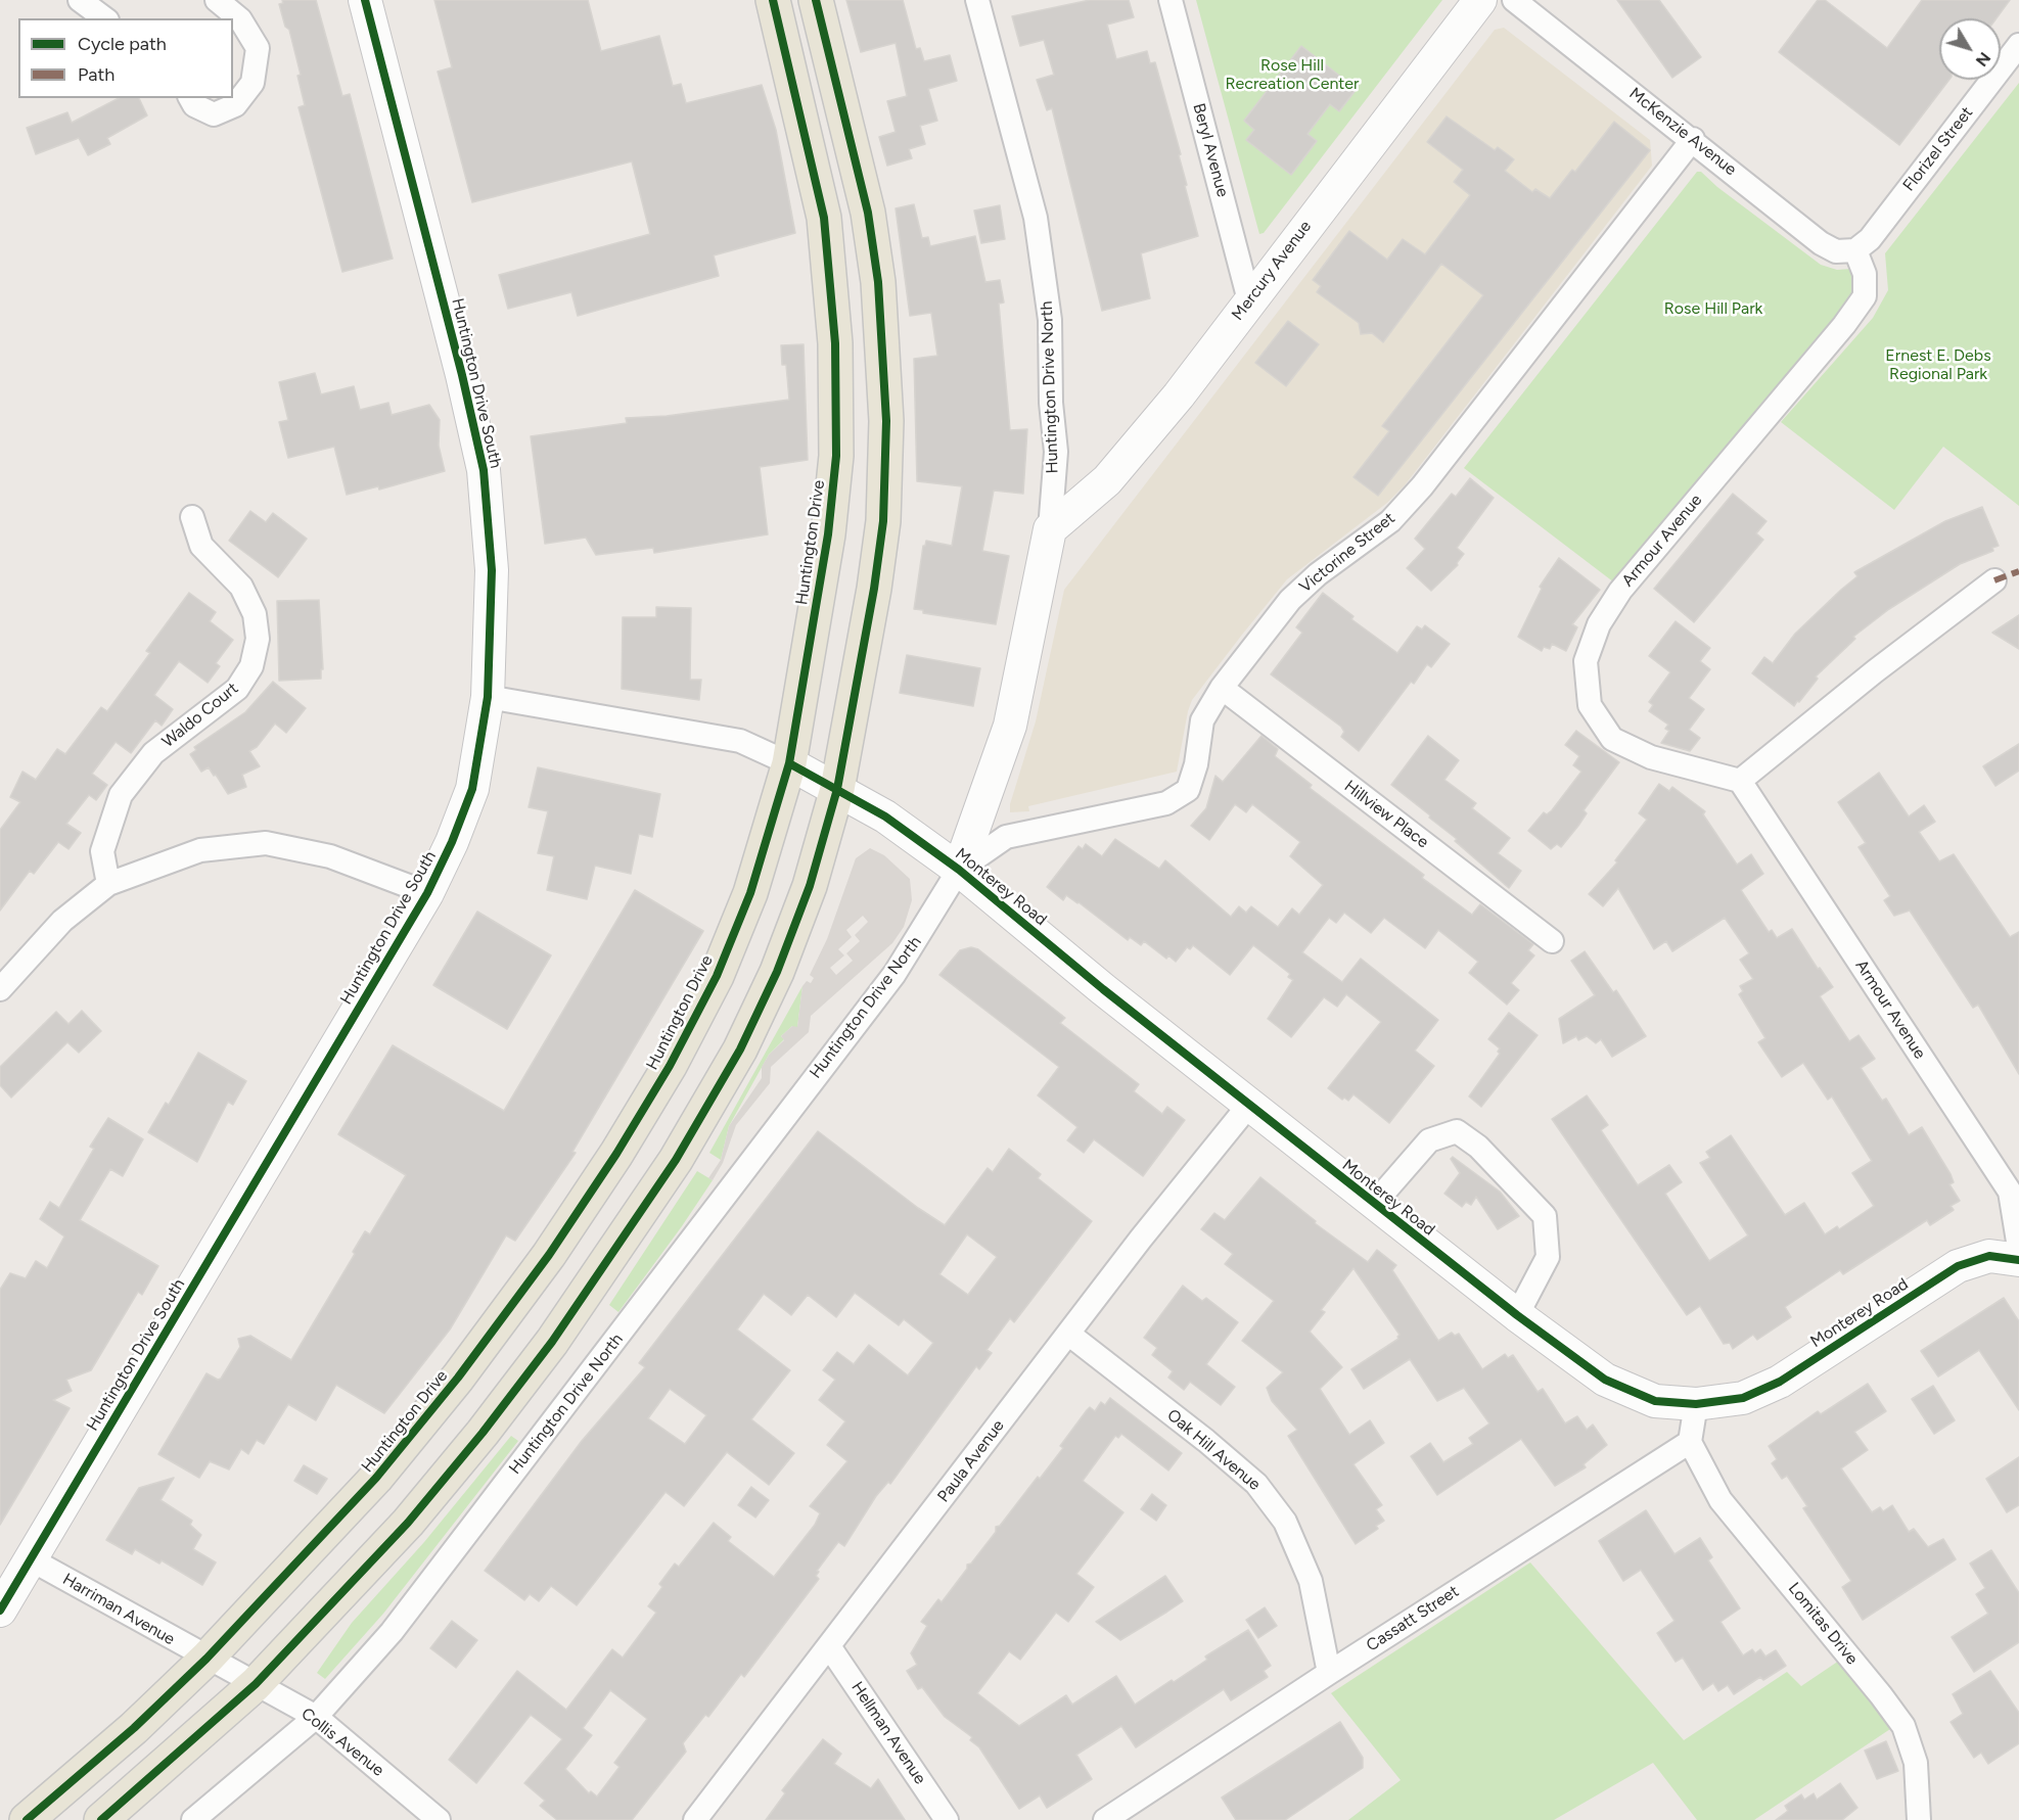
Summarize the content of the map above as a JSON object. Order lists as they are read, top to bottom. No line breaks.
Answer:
{"streets":{"main road":["Huntington Drive"],"street":["McKenzie Avenue","Florizel Street","Beryl Avenue","Mercury Avenue","Huntington Drive South","Huntington Drive North","Armour Avenue","Victorine Street","Waldo Court","Hillview Place","Monterey Road","Oak Hill Avenue","Paula Avenue","Harriman Avenue","Cassatt Street","Lomitas Drive","Hellman Avenue","Collis Avenue"]},"crossings":[["McKenzie Avenue","Florizel Street"],["McKenzie Avenue","Armour Avenue"],["McKenzie Avenue","Victorine Street"],["Florizel Street","Armour Avenue"],["Beryl Avenue","Mercury Avenue"],["Mercury Avenue","Huntington Drive North"],["Huntington Drive South","Monterey Road"],["Huntington Drive South","Harriman Avenue"],["Huntington Drive North","Victorine Street"],["Huntington Drive North","Monterey Road"],["Huntington Drive North","Collis Avenue"],["Huntington Drive","Monterey Road"],["Huntington Drive","Harriman Avenue"],["Huntington Drive","Collis Avenue"],["Victorine Street","Hillview Place"],["Victorine Street","Monterey Road"],["Monterey Road","Paula Avenue"],["Oak Hill Avenue","Paula Avenue"],["Oak Hill Avenue","Cassatt Street"],["Paula Avenue","Hellman Avenue"],["Harriman Avenue","Collis Avenue"],["Cassatt Street","Lomitas Drive"]],"parks":["Rose Hill Recreation Center","Rose Hill Park","Ernest E. Debs Regional Park"],"legend":["Cycle path","Path"],"north":"bottom right"}
